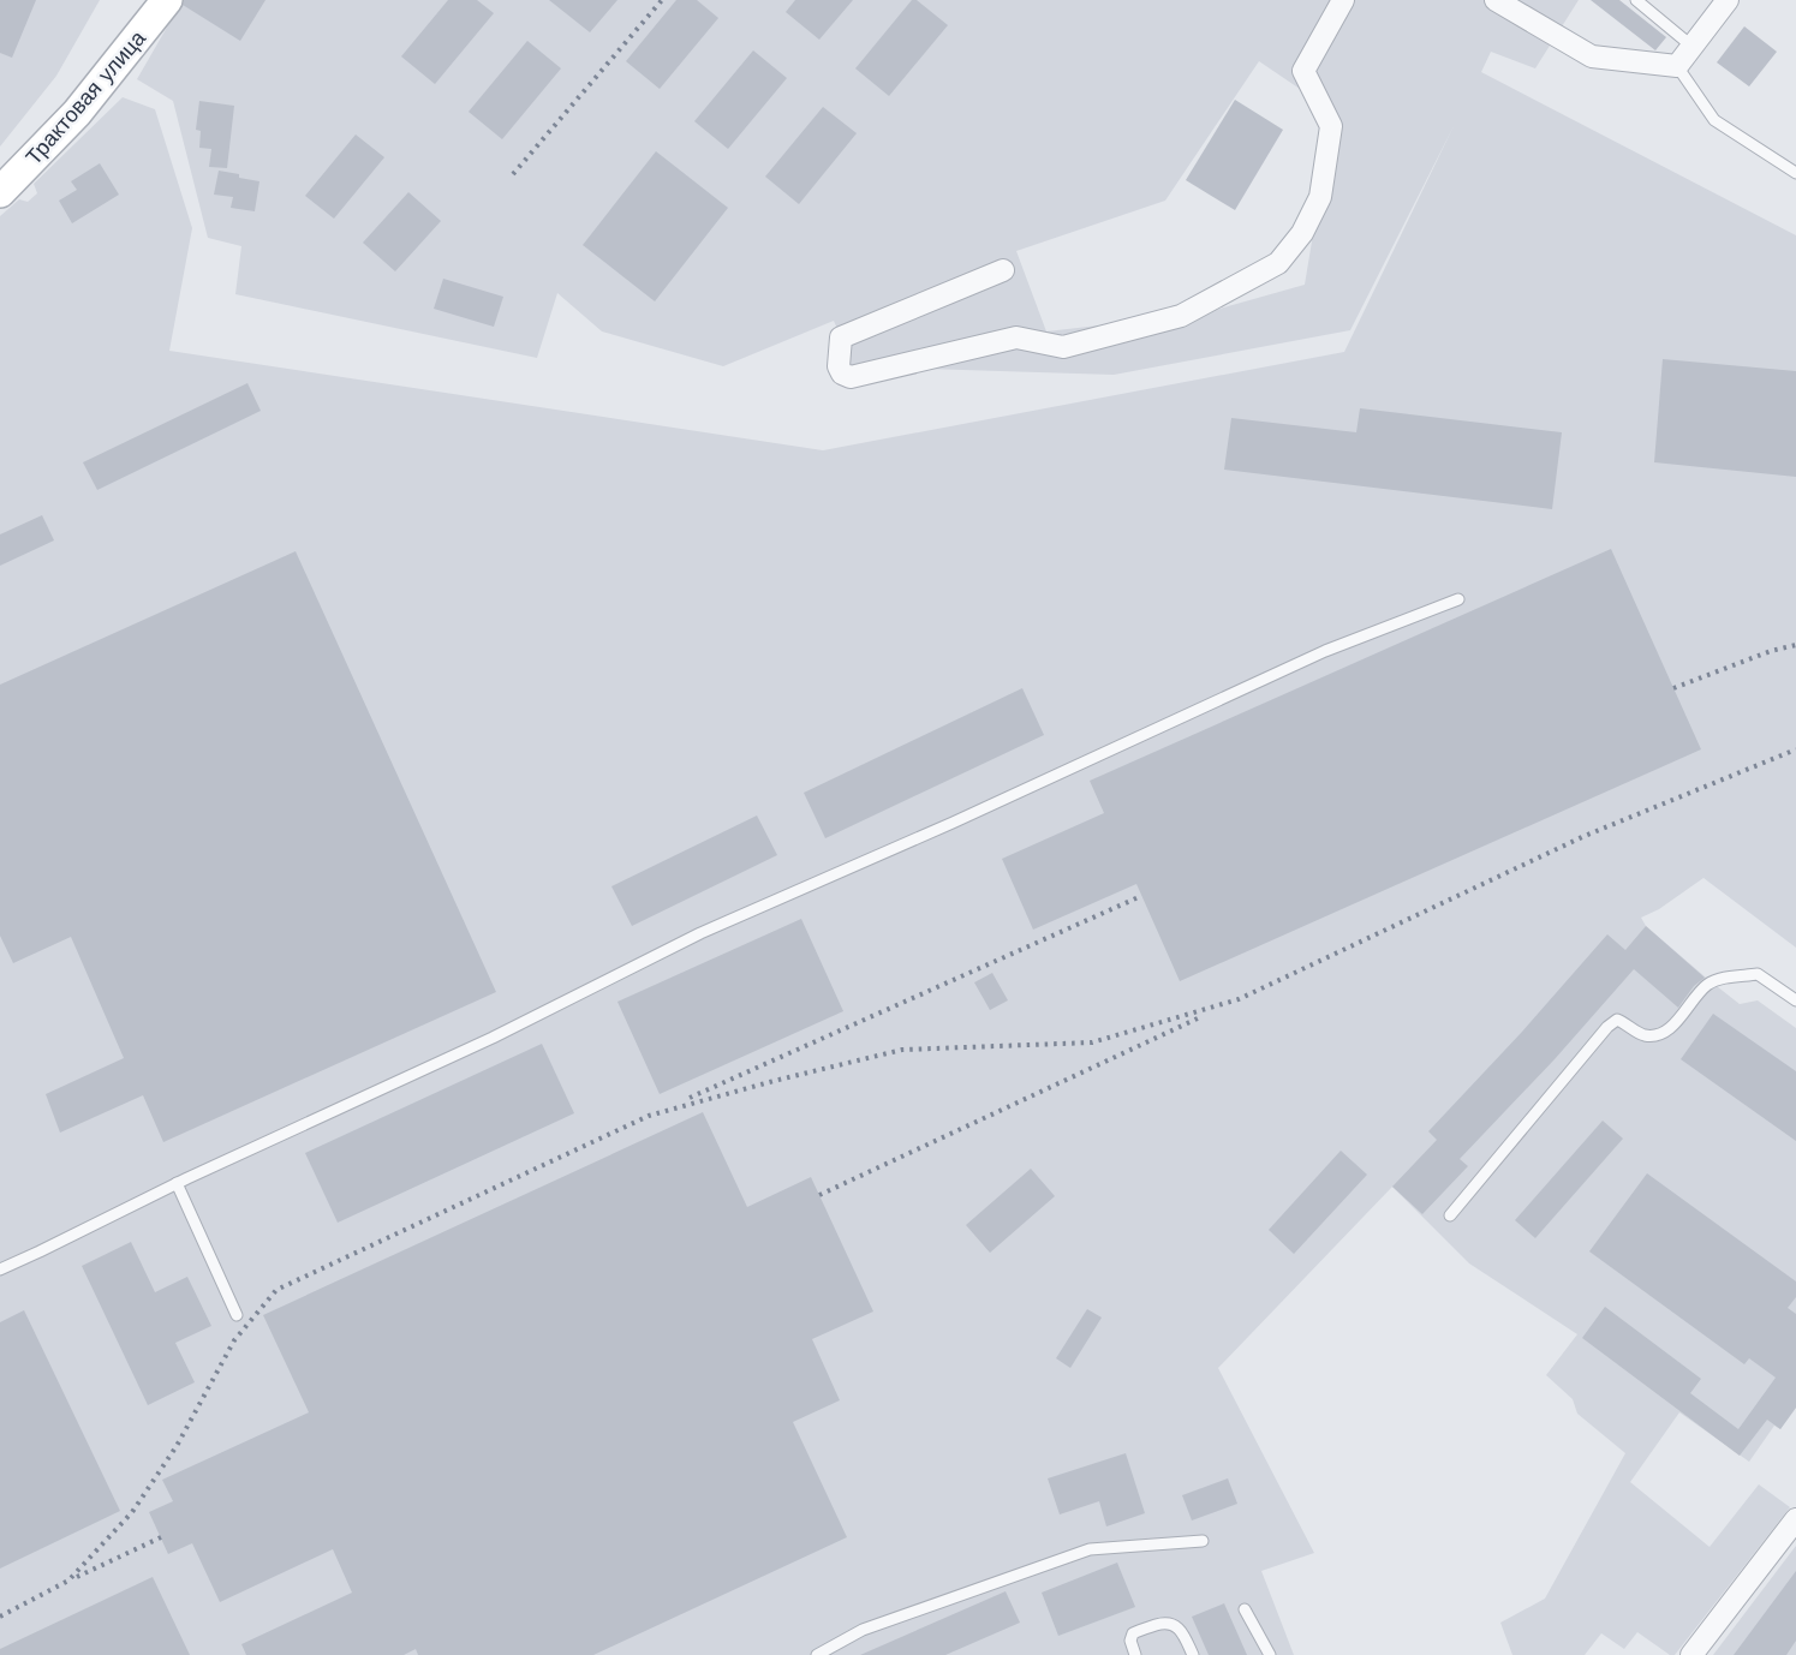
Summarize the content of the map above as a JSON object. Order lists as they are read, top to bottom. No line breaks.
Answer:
{"streets":{"main road":["Трактовая улица"]}}
